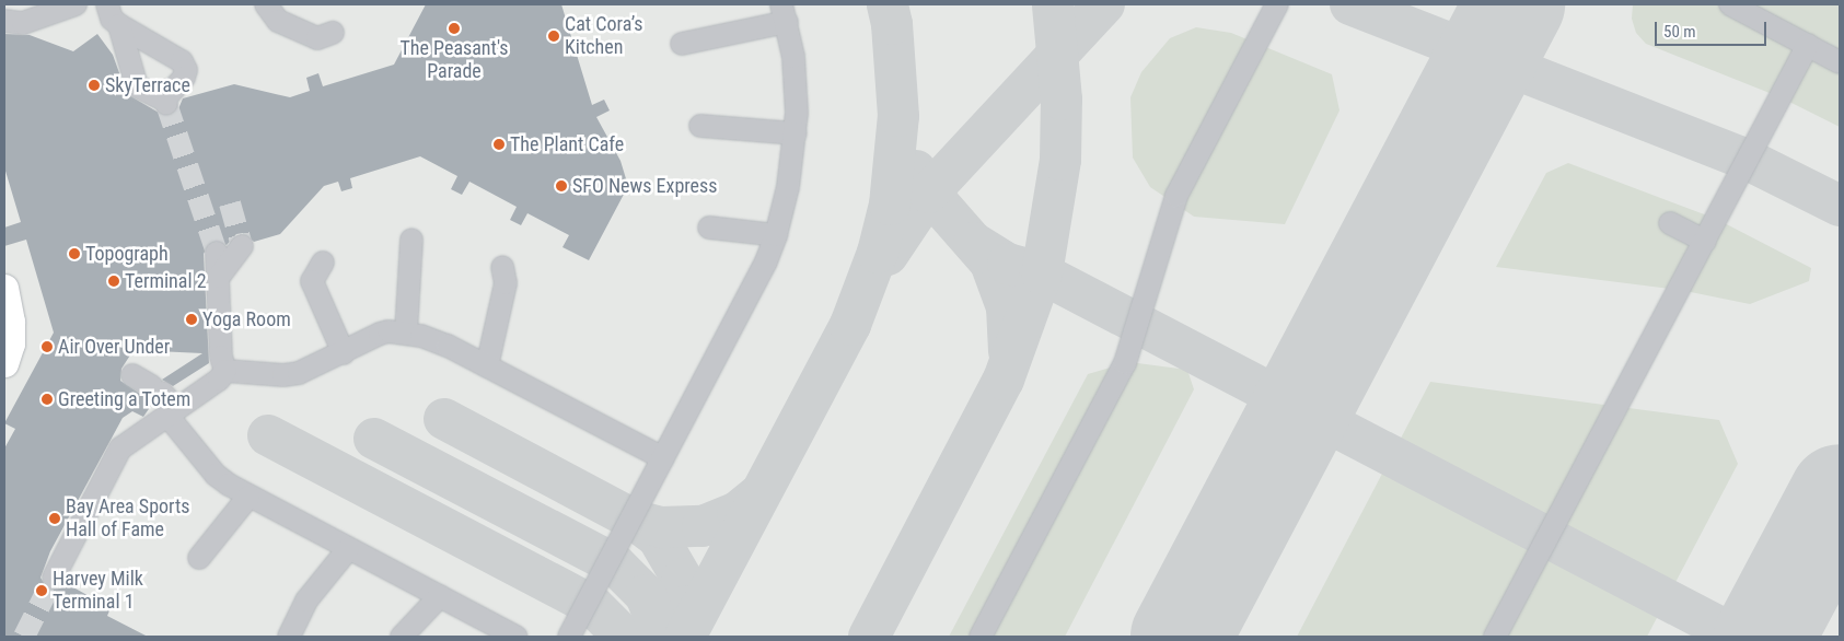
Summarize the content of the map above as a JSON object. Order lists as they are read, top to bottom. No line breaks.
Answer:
{"places":["The Peasant's Parade","Cat Cora’s Kitchen","SkyTerrace","The Plant Cafe","SFO News Express","Topograph","Terminal 2","Yoga Room","Air Over Under","Greeting a Totem","Bay Area Sports Hall of Fame","Harvey Milk Terminal 1"],"scale_bar":"50 m"}
